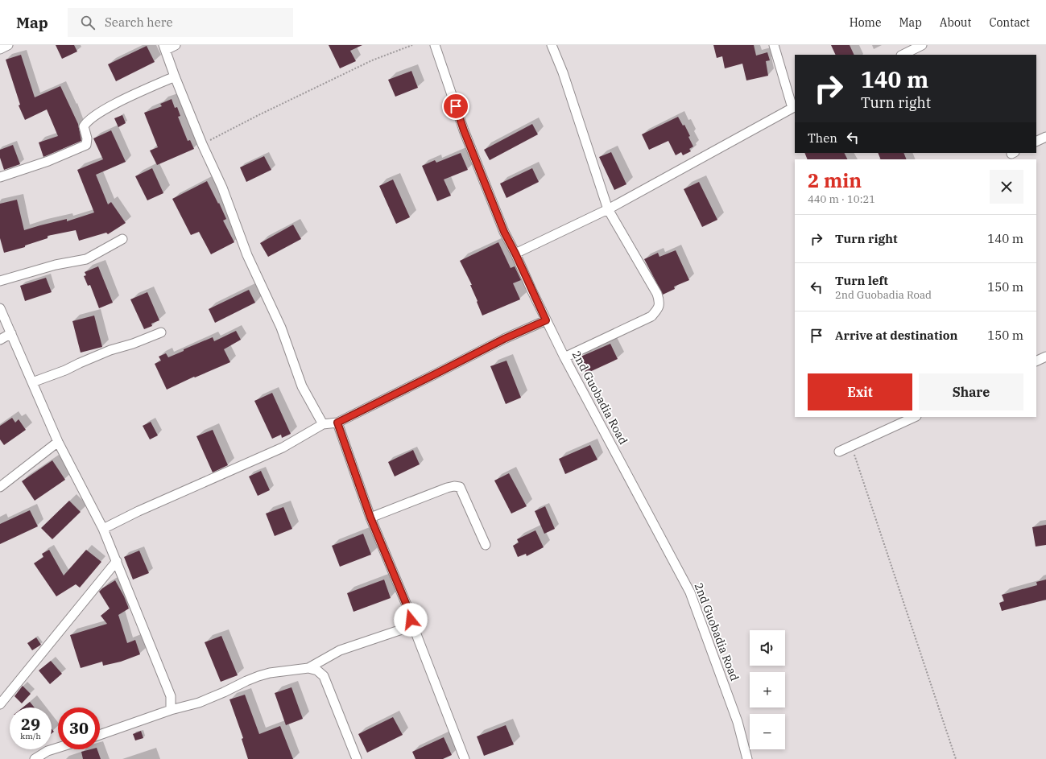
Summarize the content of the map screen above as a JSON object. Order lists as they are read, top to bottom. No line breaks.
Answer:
{"streets":{"street":["2nd Guobadia Road"]},"page":{"header":"Map","search":"Search here","nav":["Home","Map","About","Contact"],"turn":["140 m","Turn right"],"then":"Then","heading":["2 min","440 m · 10:21"],"list":[{"name":"Turn right","value":"140 m"},{"name":"Turn left","note":"2nd Guobadia Road","value":"150 m"},{"name":"Arrive at destination","value":"150 m"}],"buttons":["Exit","Share"],"map_buttons":["+","−"],"speed":"29 km/h","limit":"30"}}
